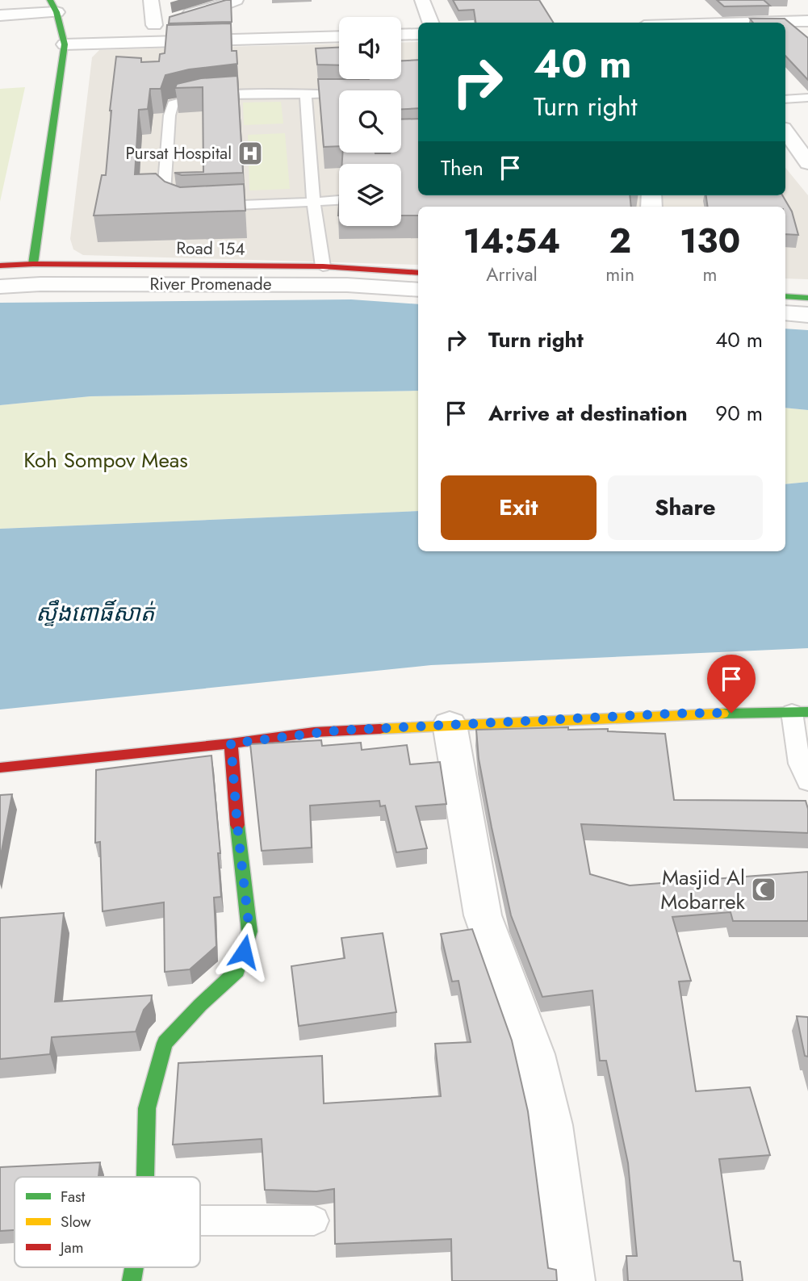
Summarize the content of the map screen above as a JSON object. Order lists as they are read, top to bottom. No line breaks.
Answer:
{"streets":{"street":["Road 154","River Promenade"]},"crossings":[["Road 154","River Promenade"]],"water":["ស្ទឹងពោធិ៍សាត់"],"parks":["Koh Sompov Meas"],"places":{"hospital":["Pursat Hospital"],"mosque":["Masjid Al Mobarrek"]},"legend":["Fast","Slow","Jam"],"page":{"turn":["40 m","Turn right"],"then":"Then","eta":["14:54","Arrival","2","min","130","m"],"list":[{"name":"Turn right","value":"40 m"},{"name":"Arrive at destination","value":"90 m"}],"buttons":["Exit","Share"]}}
